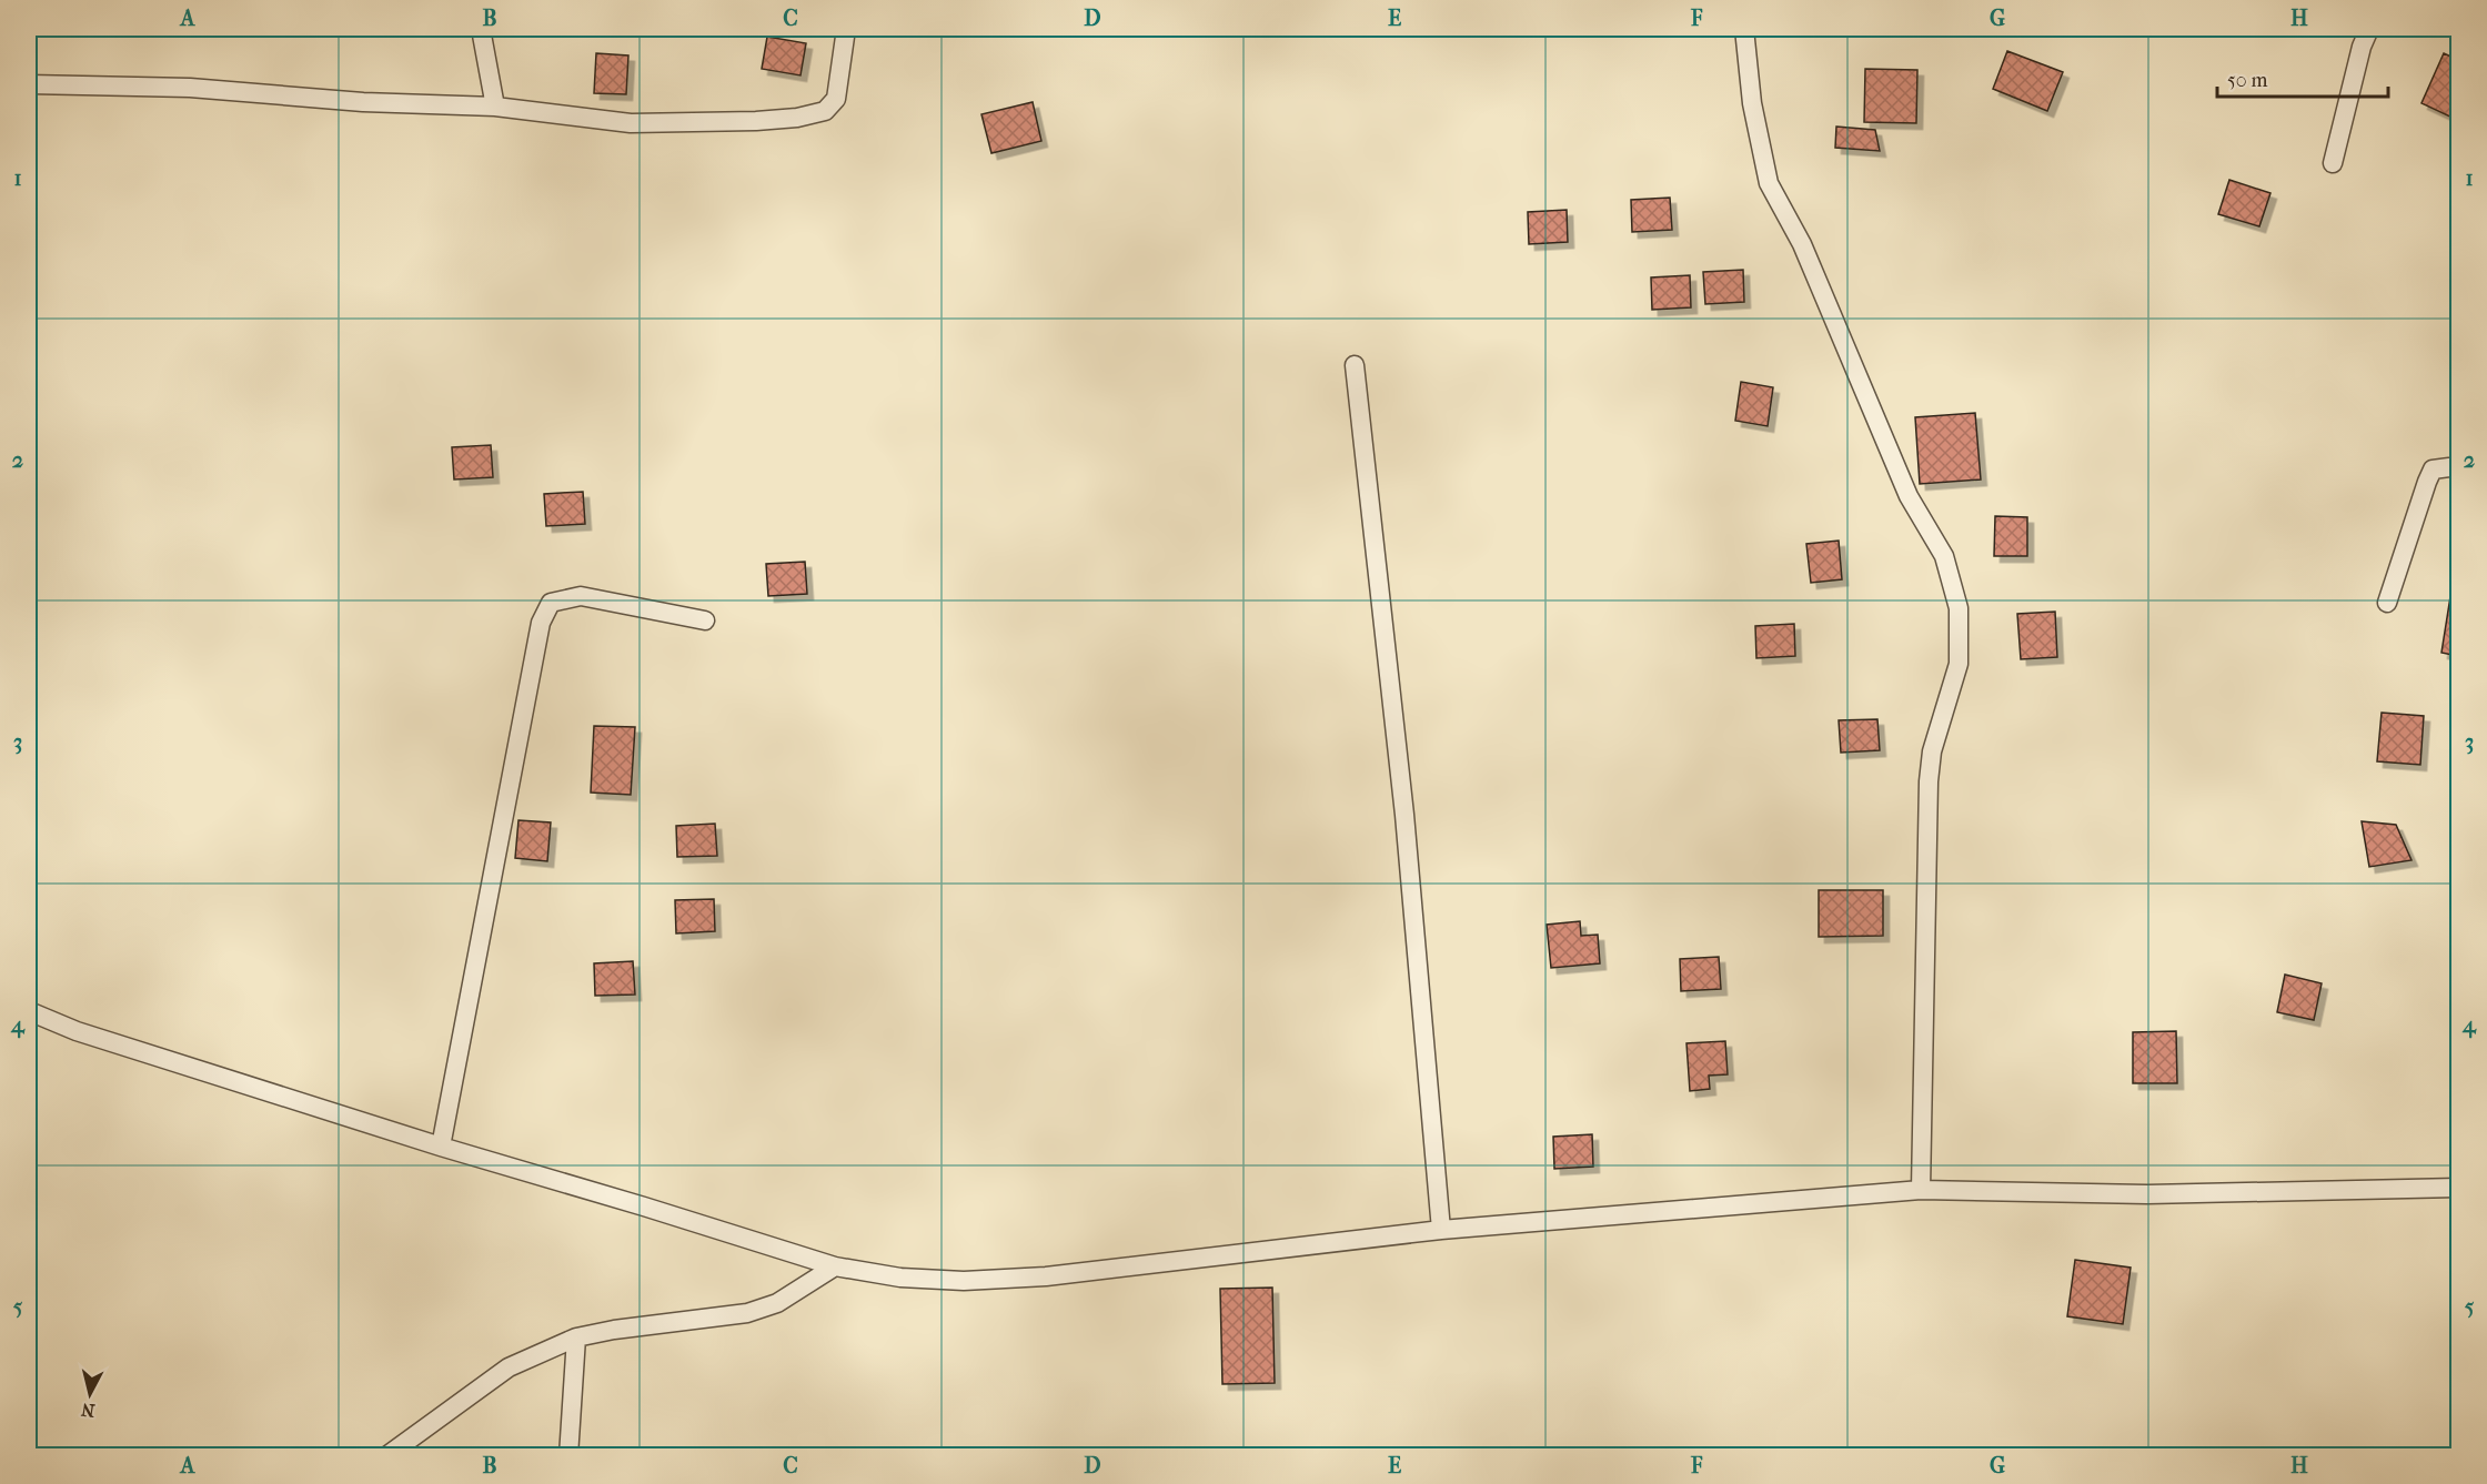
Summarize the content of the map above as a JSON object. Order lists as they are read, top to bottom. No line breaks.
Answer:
{"scale_bar":"50 m","north":"bottom","grid":{"columns":["A","B","C","D","E","F","G","H"],"rows":["1","2","3","4","5"]}}
